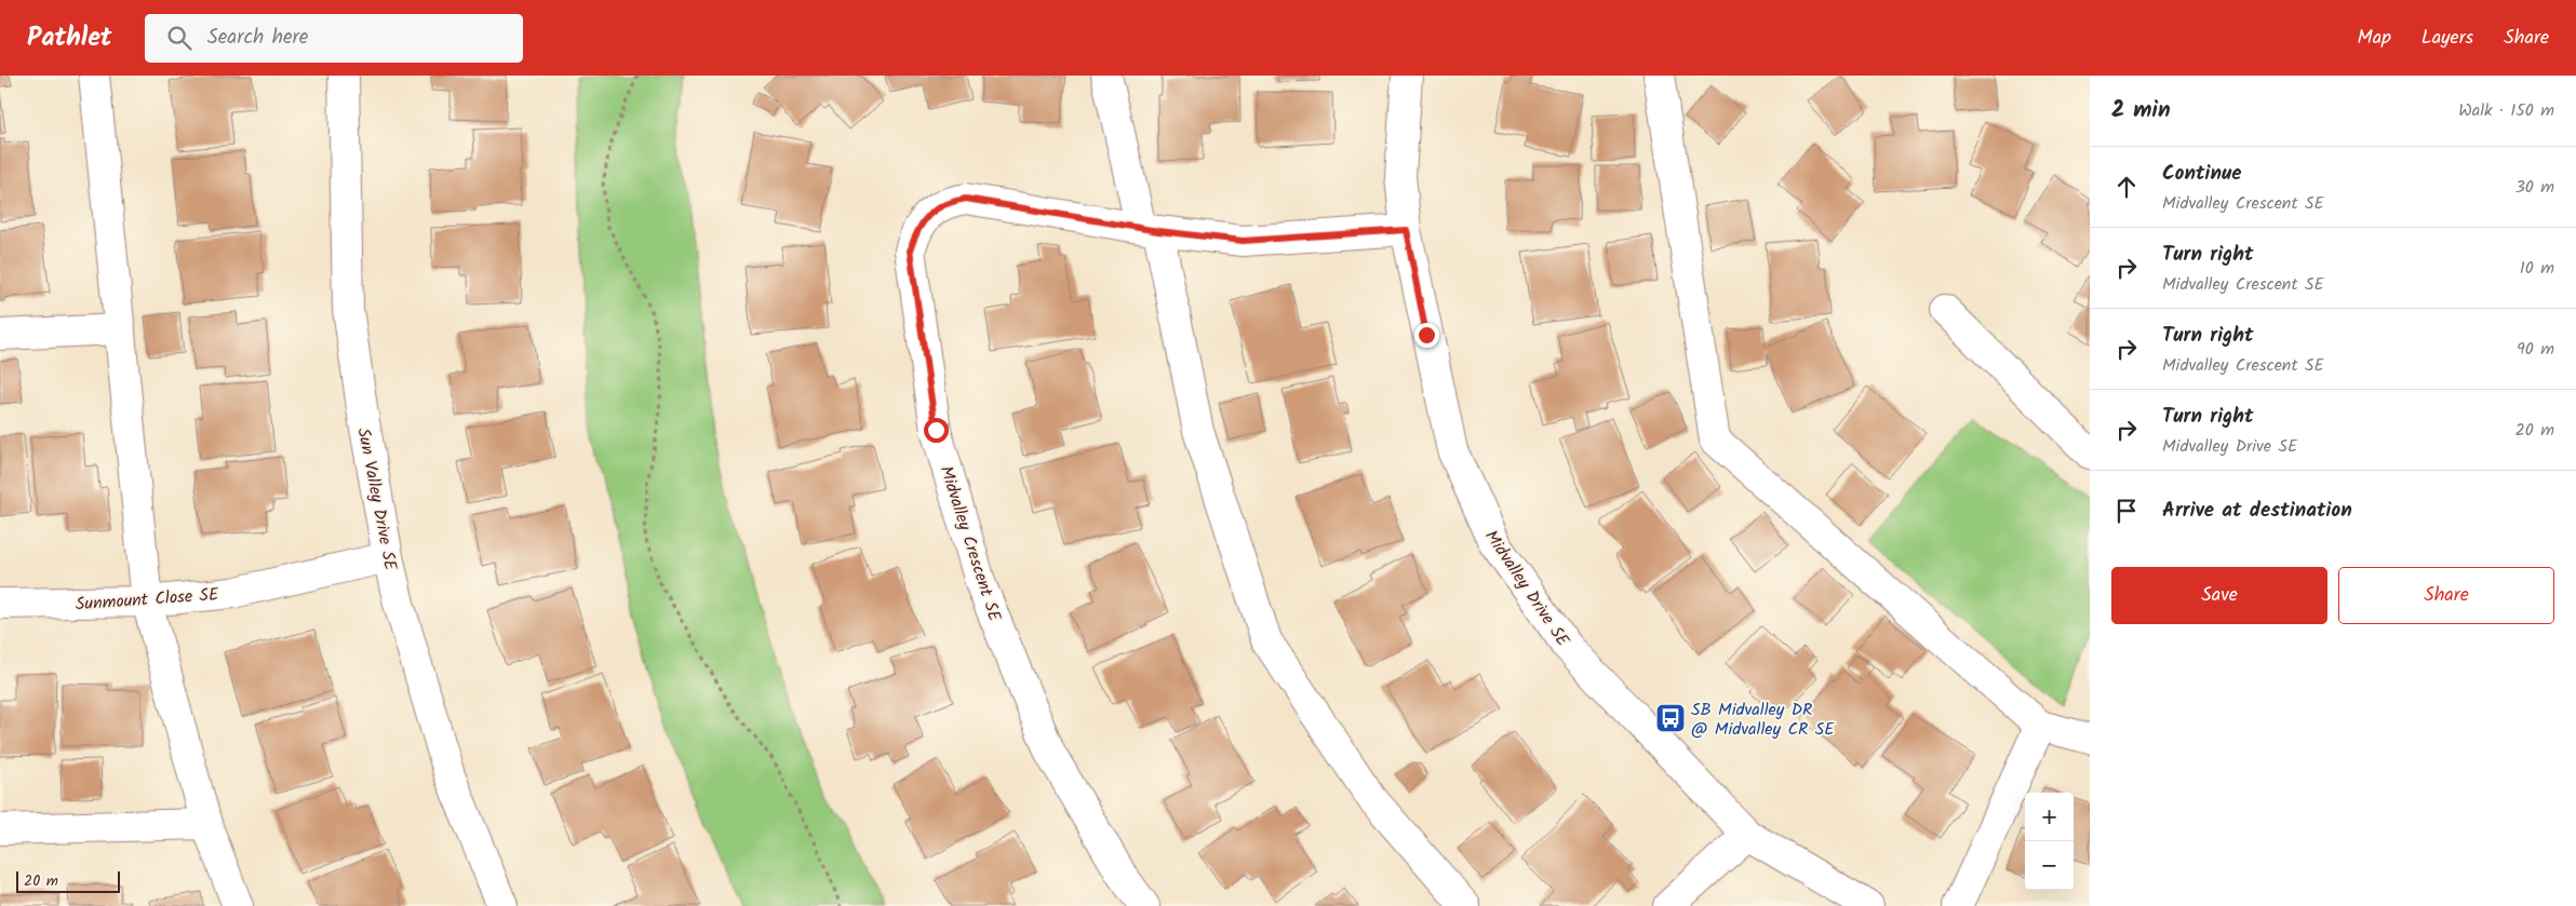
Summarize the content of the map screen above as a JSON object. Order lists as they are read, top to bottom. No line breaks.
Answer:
{"streets":{"street":["Sun Valley Drive SE","Midvalley Crescent SE","Midvalley Drive SE","Sunmount Close SE"]},"crossings":[["Sun Valley Drive SE","Sunmount Close SE"],["Midvalley Crescent SE","Midvalley Drive SE"]],"places":{"bus stop":["SB Midvalley DR @ Midvalley CR SE"]},"scale_bar":"20 m","page":{"header":"Pathlet","search":"Search here","nav":["Map","Layers","Share"],"heading":["2 min","Walk · 150 m"],"list":[["Continue","Midvalley Crescent SE","30 m"],["Turn right","Midvalley Crescent SE","10 m"],["Turn right","Midvalley Crescent SE","90 m"],["Turn right","Midvalley Drive SE","20 m"],"Arrive at destination"],"buttons":["Save","Share"],"map_buttons":["+","−"],"scale":"20 m"}}
